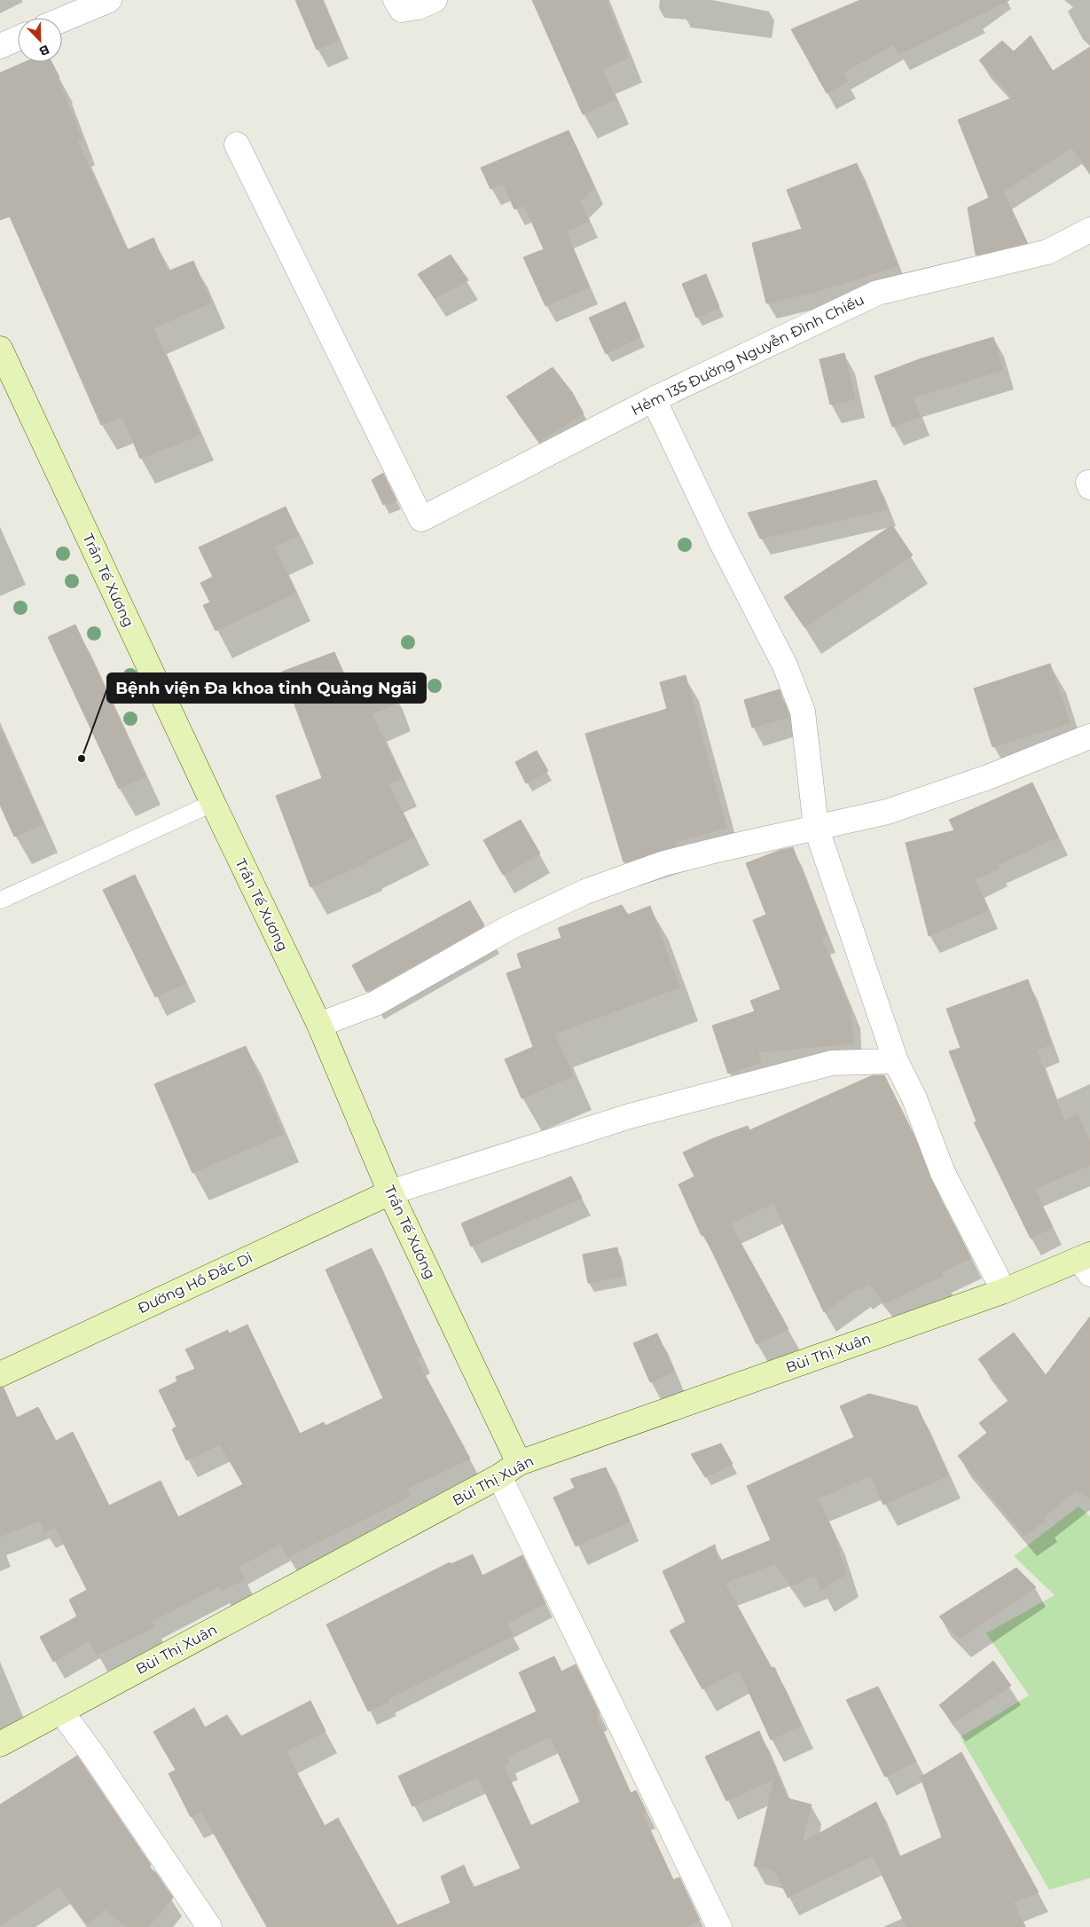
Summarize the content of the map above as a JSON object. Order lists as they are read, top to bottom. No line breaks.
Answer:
{"streets":{"street":["Hẻm 135 Đường Nguyễn Đình Chiểu","Trần Tế Xương","Đường Hồ Đắc Di","Bùi Thị Xuân"]},"crossings":[["Trần Tế Xương","Đường Hồ Đắc Di"],["Trần Tế Xương","Bùi Thị Xuân"]],"places":["Bệnh viện Đa khoa tỉnh Quảng Ngãi"],"north":"bottom right"}
